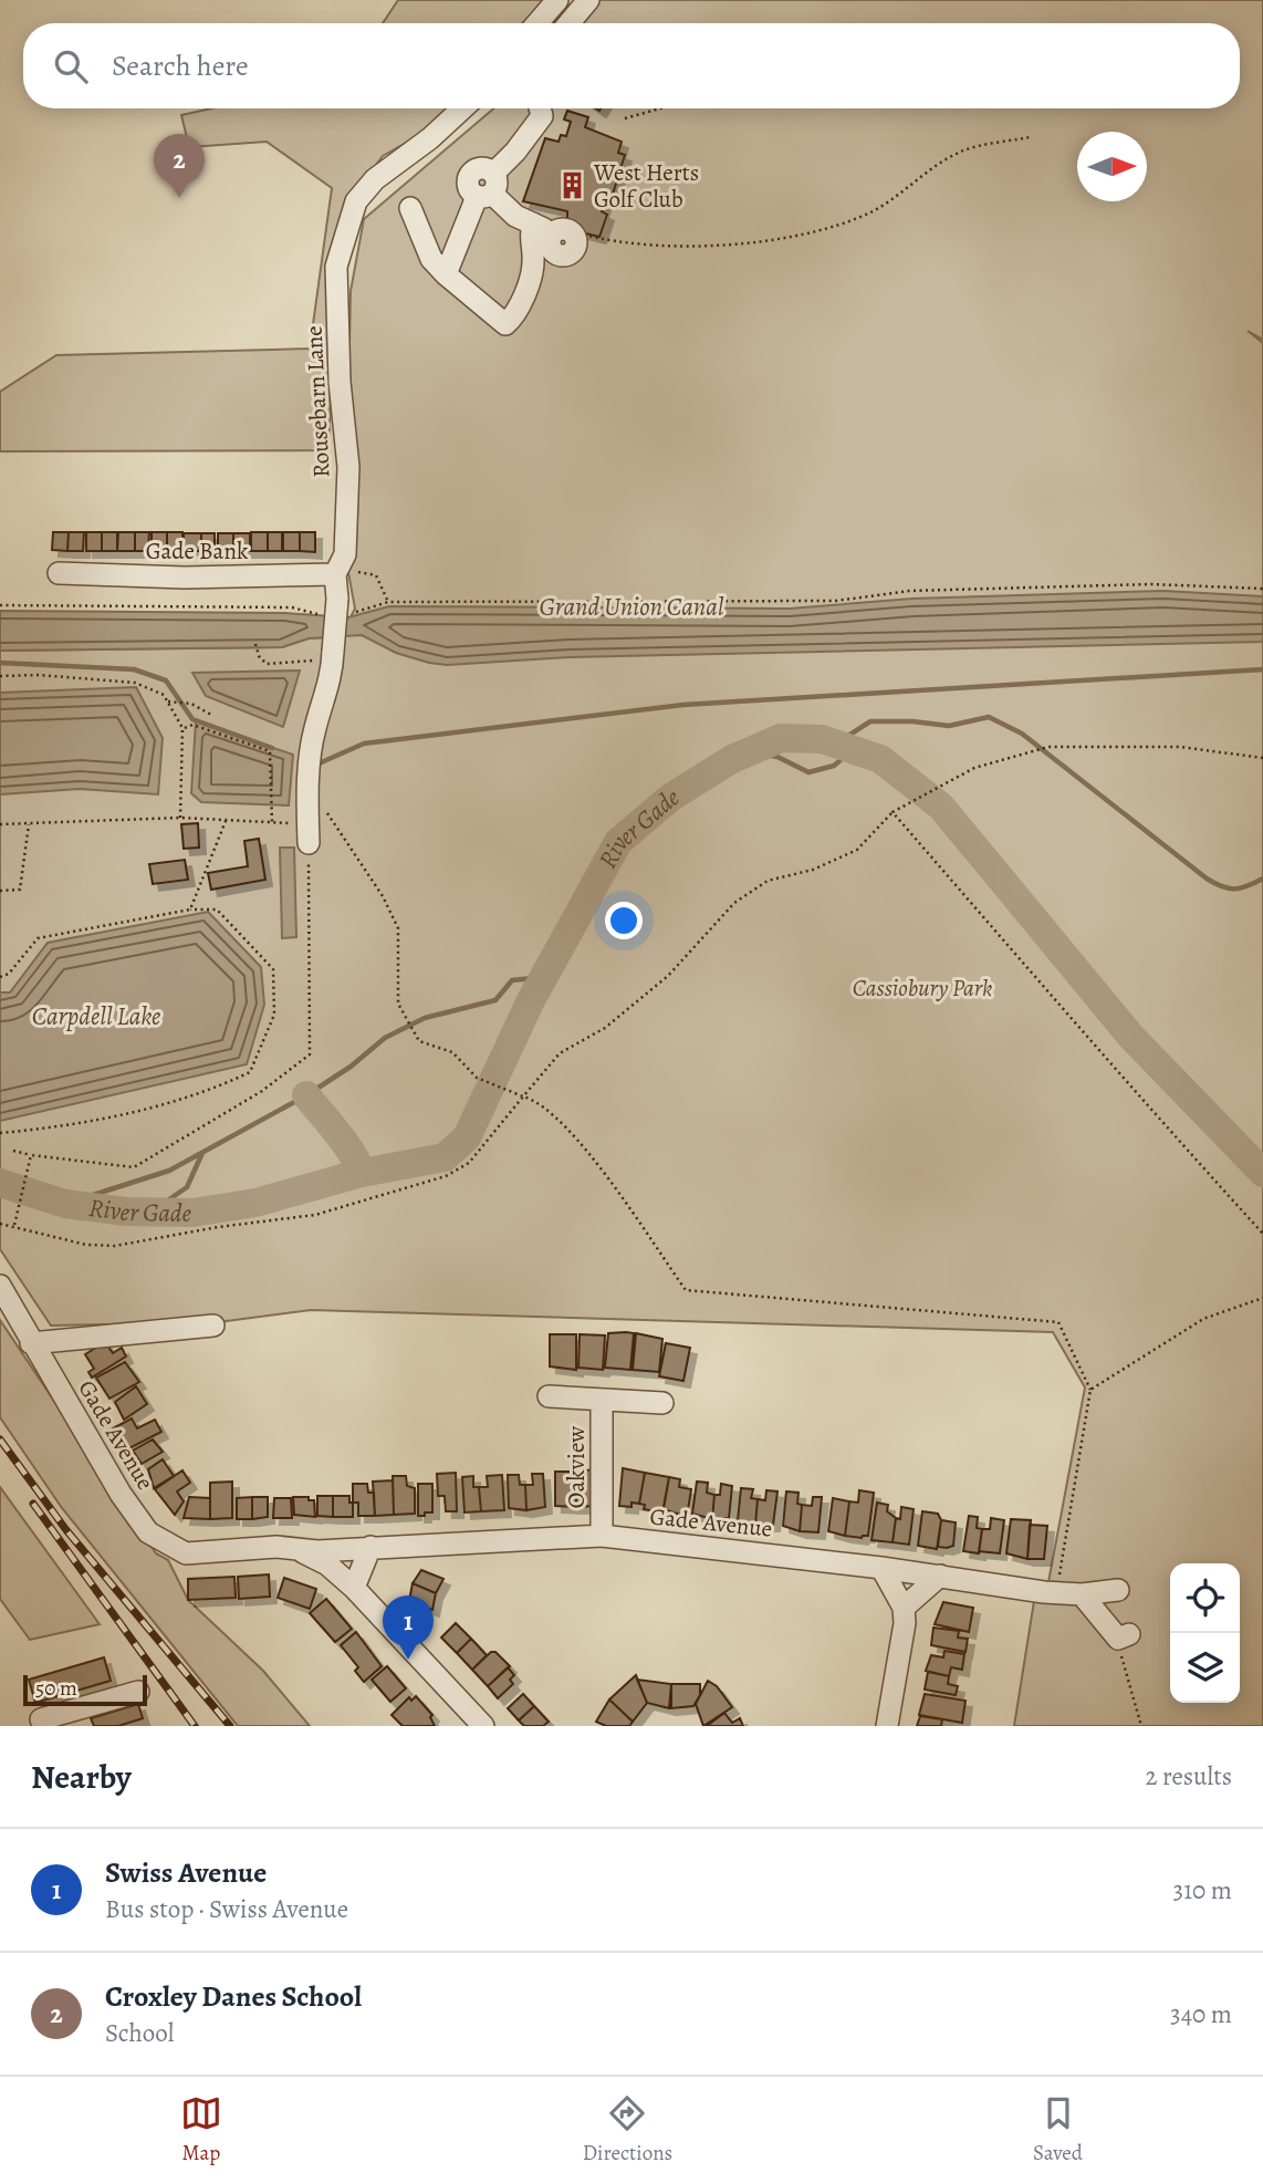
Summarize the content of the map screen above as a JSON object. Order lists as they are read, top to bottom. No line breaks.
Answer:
{"streets":{"street":["Rousebarn Lane","Gade Bank","Gade Avenue","Oakview"]},"crossings":[["Rousebarn Lane","Gade Bank"],["Gade Avenue","Oakview"]],"water":["Grand Union Canal","River Gade","Carpdell Lake"],"parks":["Cassiobury Park"],"places":{"building":["West Herts Golf Club"]},"scale_bar":"50 m","north":"right","page":{"search":"Search here","pins":["2","1"],"scale":"50 m","heading":["Nearby","2 results"],"list":[{"mark":"1","name":"Swiss Avenue","note":"Bus stop · Swiss Avenue","value":"310 m"},{"mark":"2","name":"Croxley Danes School","note":"School","value":"340 m"}],"nav":["Map","Directions","Saved"]}}
